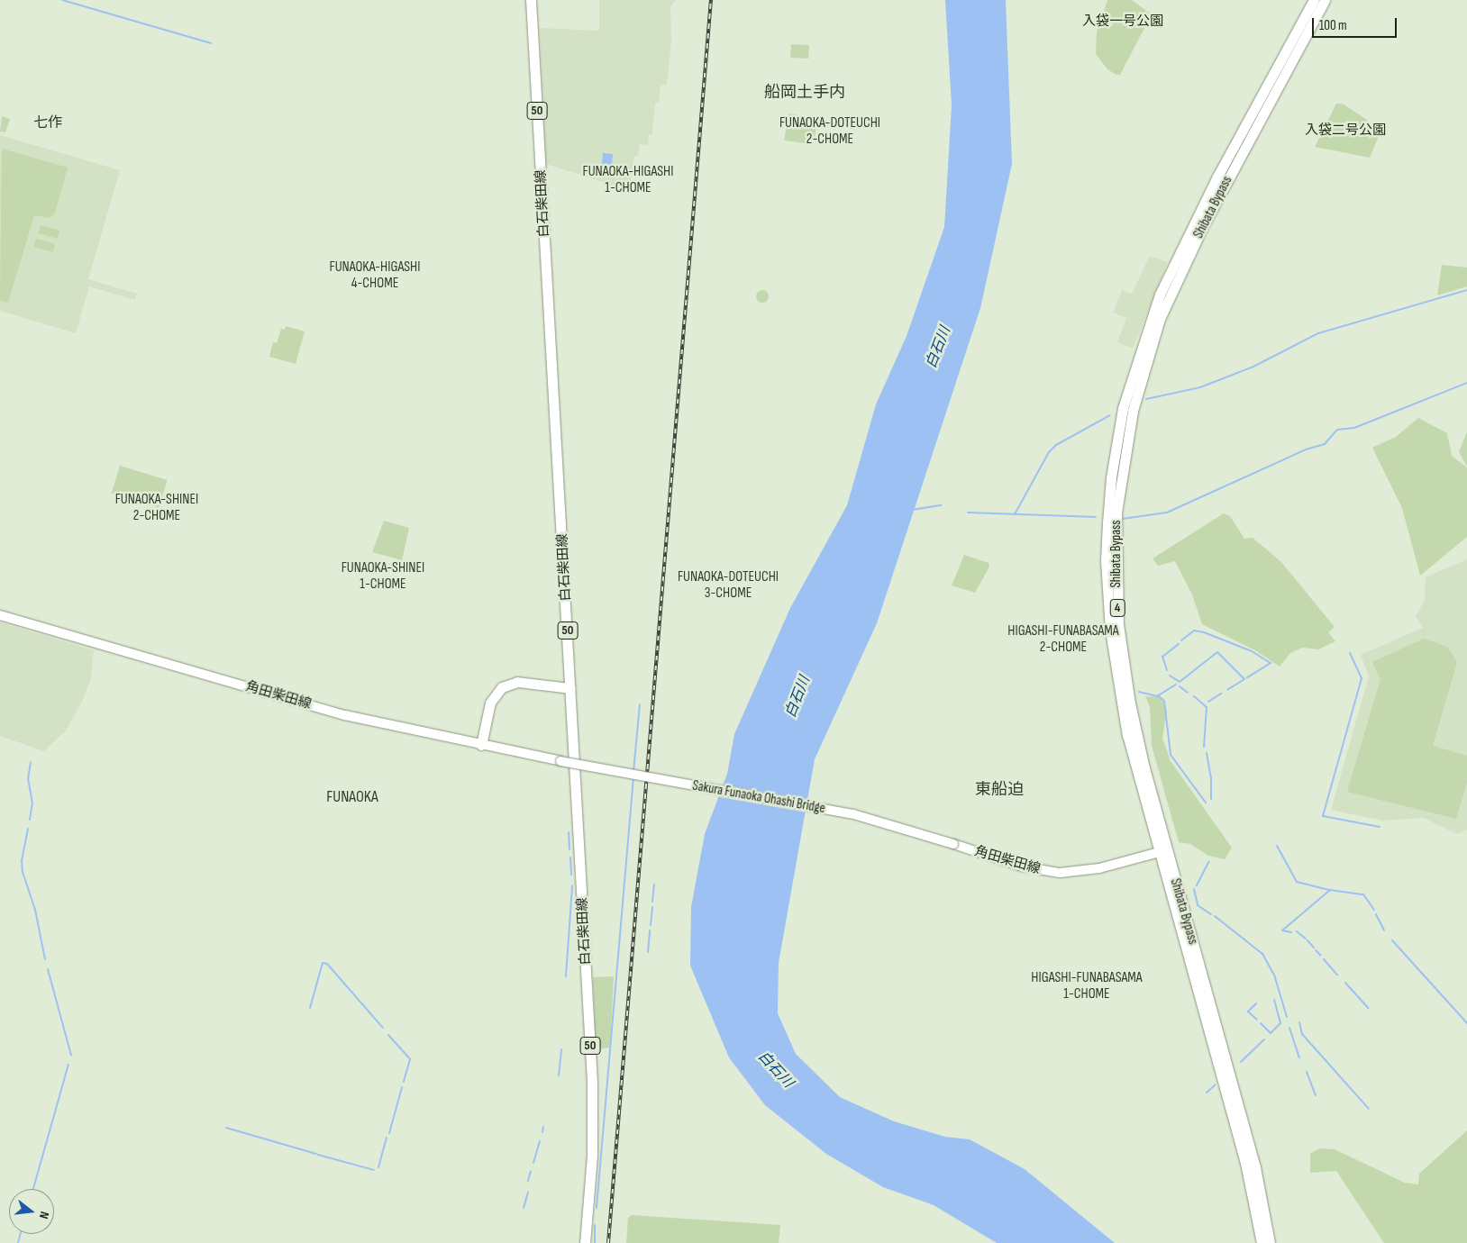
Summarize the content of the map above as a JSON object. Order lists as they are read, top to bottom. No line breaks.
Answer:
{"streets":{"main road":["50","白石柴田線","Shibata Bypass","4","角田柴田線","Sakura Funaoka Ohashi Bridge"]},"crossings":[["Shibata Bypass","角田柴田線"],["角田柴田線","Sakura Funaoka Ohashi Bridge"]],"districts":["船岡土手内","七作","FUNAOKA-DOTEUCHI 2-CHOME","FUNAOKA-HIGASHI 1-CHOME","FUNAOKA-HIGASHI 4-CHOME","FUNAOKA-SHINEI 2-CHOME","FUNAOKA-SHINEI 1-CHOME","FUNAOKA-DOTEUCHI 3-CHOME","HIGASHI-FUNABASAMA 2-CHOME","東船迫","FUNAOKA","HIGASHI-FUNABASAMA 1-CHOME"],"water":["白石川"],"parks":["入袋一号公園","入袋二号公園"],"scale_bar":"100 m","north":"right"}
